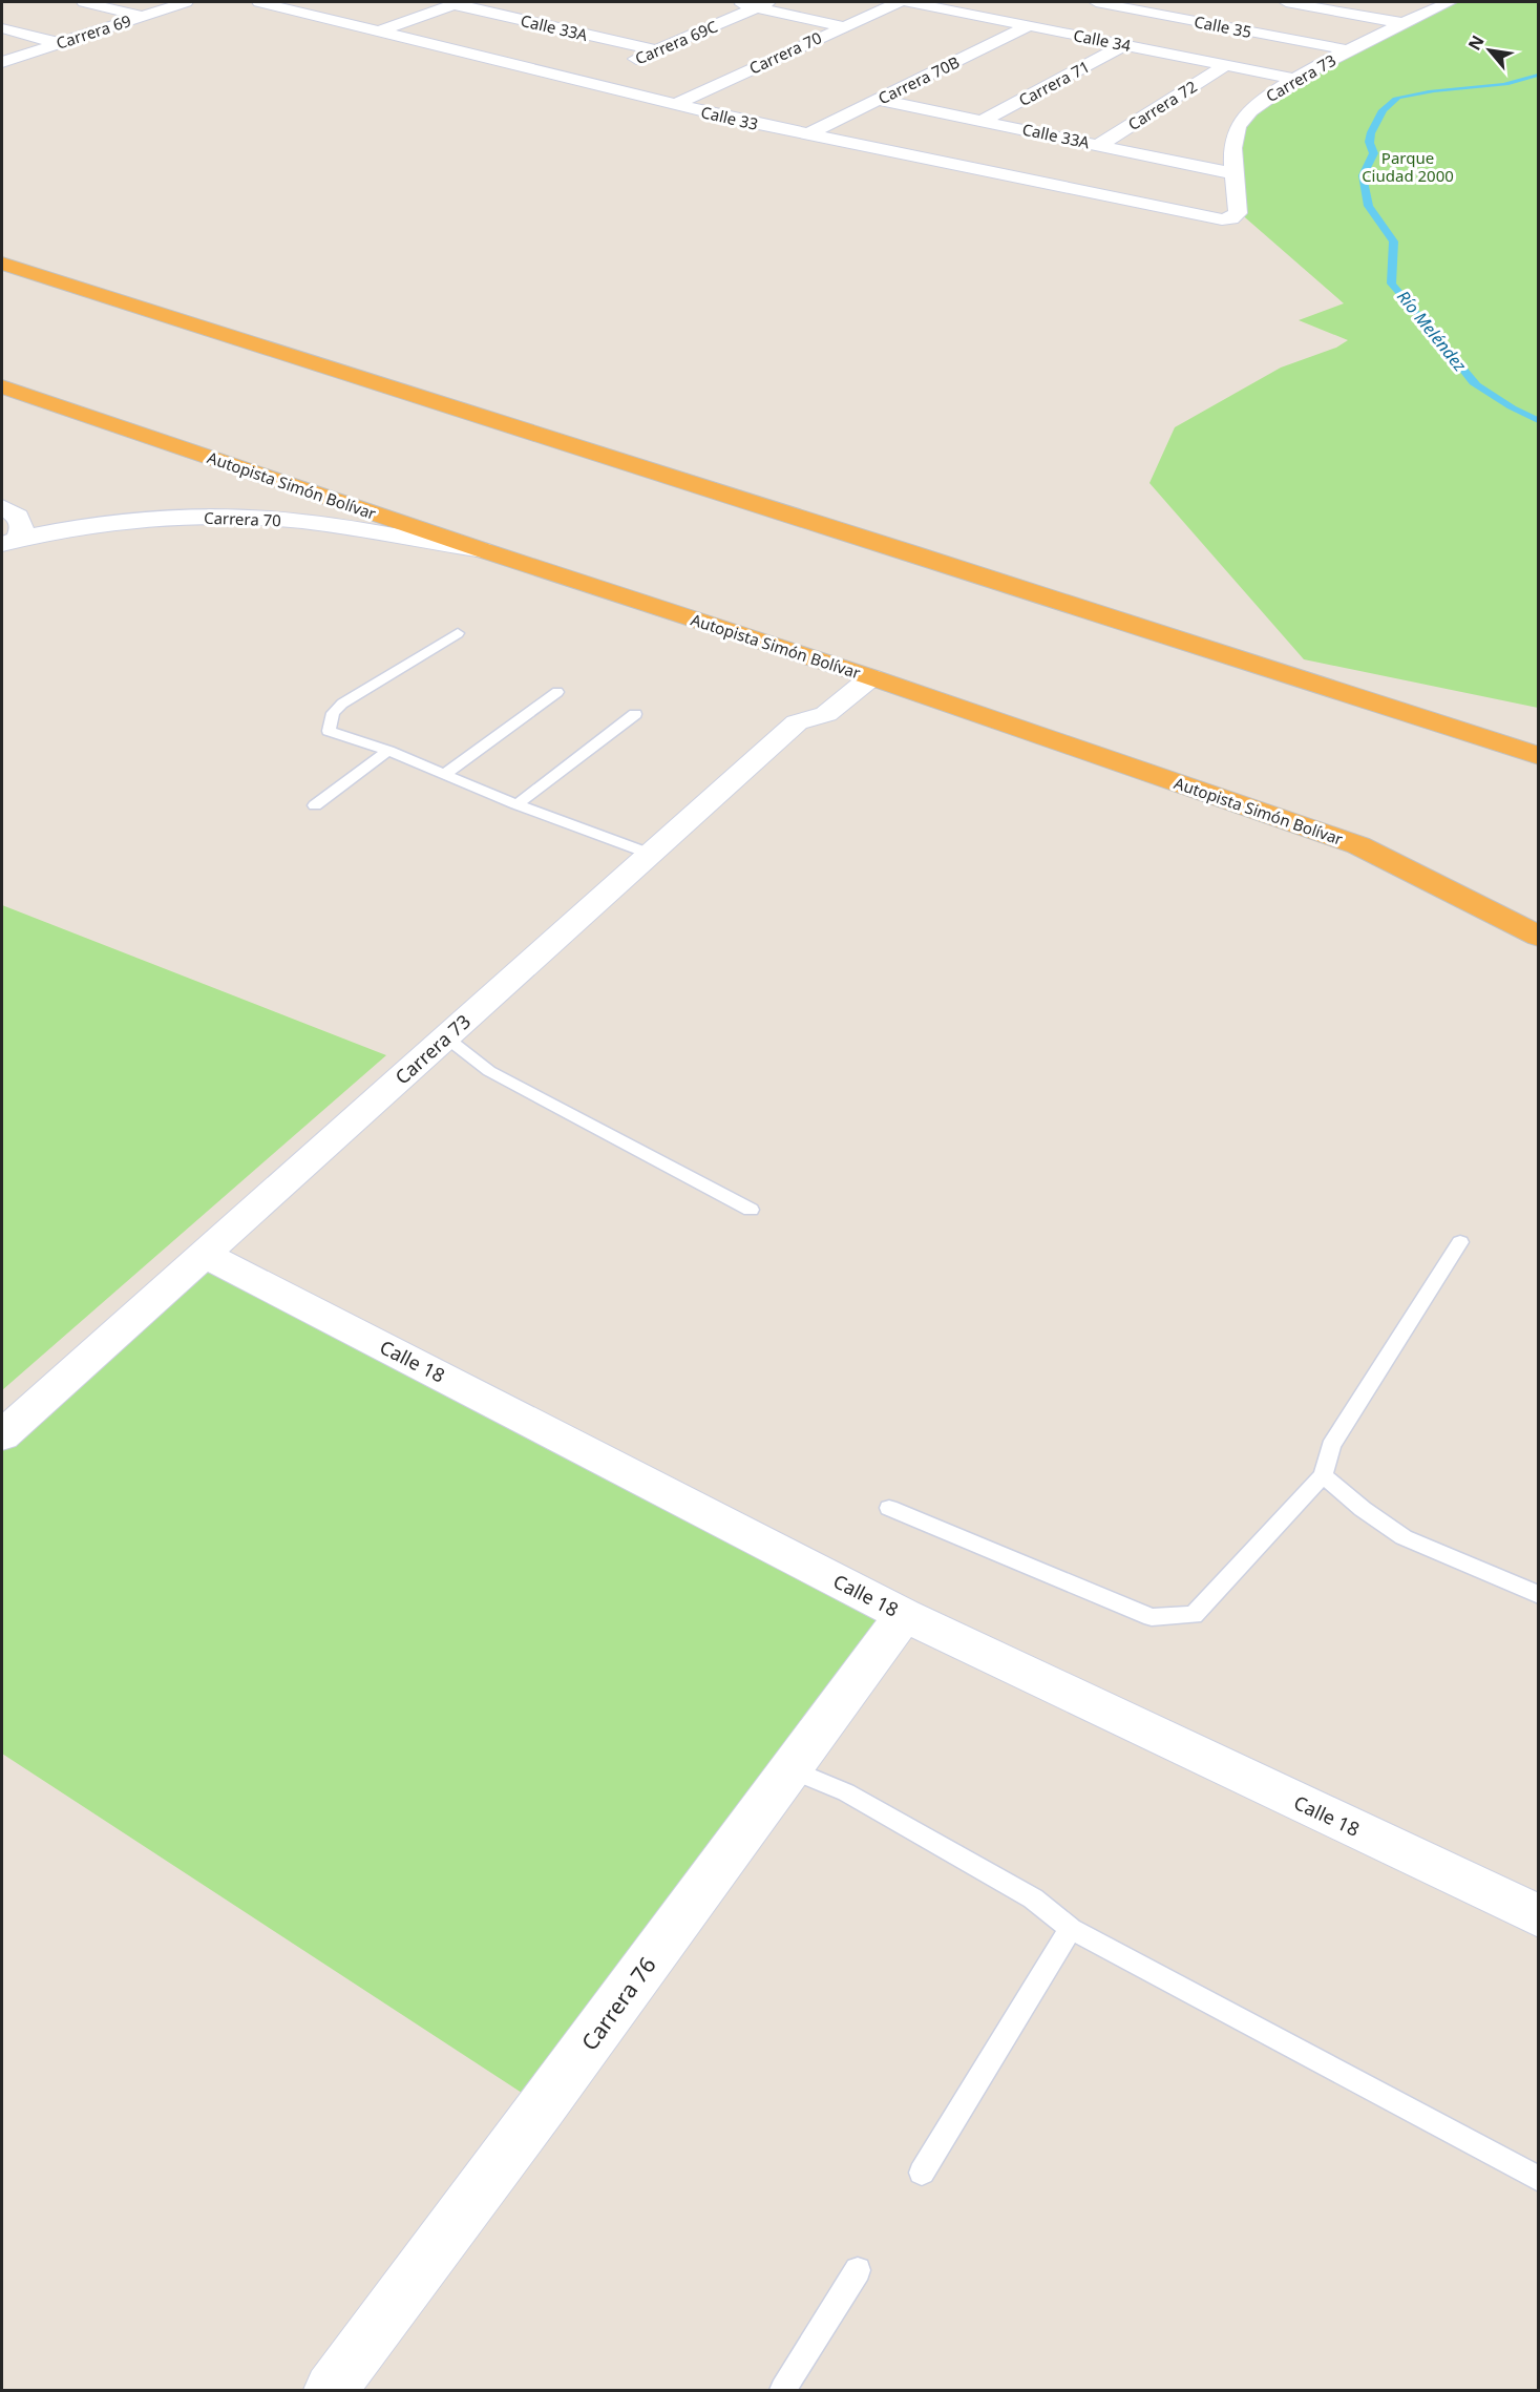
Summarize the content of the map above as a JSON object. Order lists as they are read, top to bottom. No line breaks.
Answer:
{"streets":{"highway":["Autopista Simón Bolívar"],"street":["Calle 35","Calle 33A","Carrera 69","Calle 34","Carrera 69C","Carrera 70","Carrera 73","Carrera 70B","Carrera 71","Carrera 72","Calle 33","Calle 18","Carrera 76"]},"crossings":[["Calle 35","Carrera 73"],["Calle 33A","Carrera 69C"],["Calle 33A","Carrera 73"],["Calle 33A","Carrera 70B"],["Calle 33A","Carrera 71"],["Calle 33A","Carrera 72"],["Calle 34","Carrera 73"],["Calle 34","Carrera 70B"],["Calle 34","Carrera 71"],["Calle 34","Carrera 72"],["Carrera 70","Calle 33"],["Carrera 70","Autopista Simón Bolívar"],["Carrera 73","Calle 33"],["Carrera 73","Autopista Simón Bolívar"],["Carrera 73","Calle 18"],["Carrera 70B","Calle 33"],["Calle 18","Carrera 76"]],"water":["Río Meléndez"],"parks":["Parque Ciudad 2000"],"north":"top left"}
